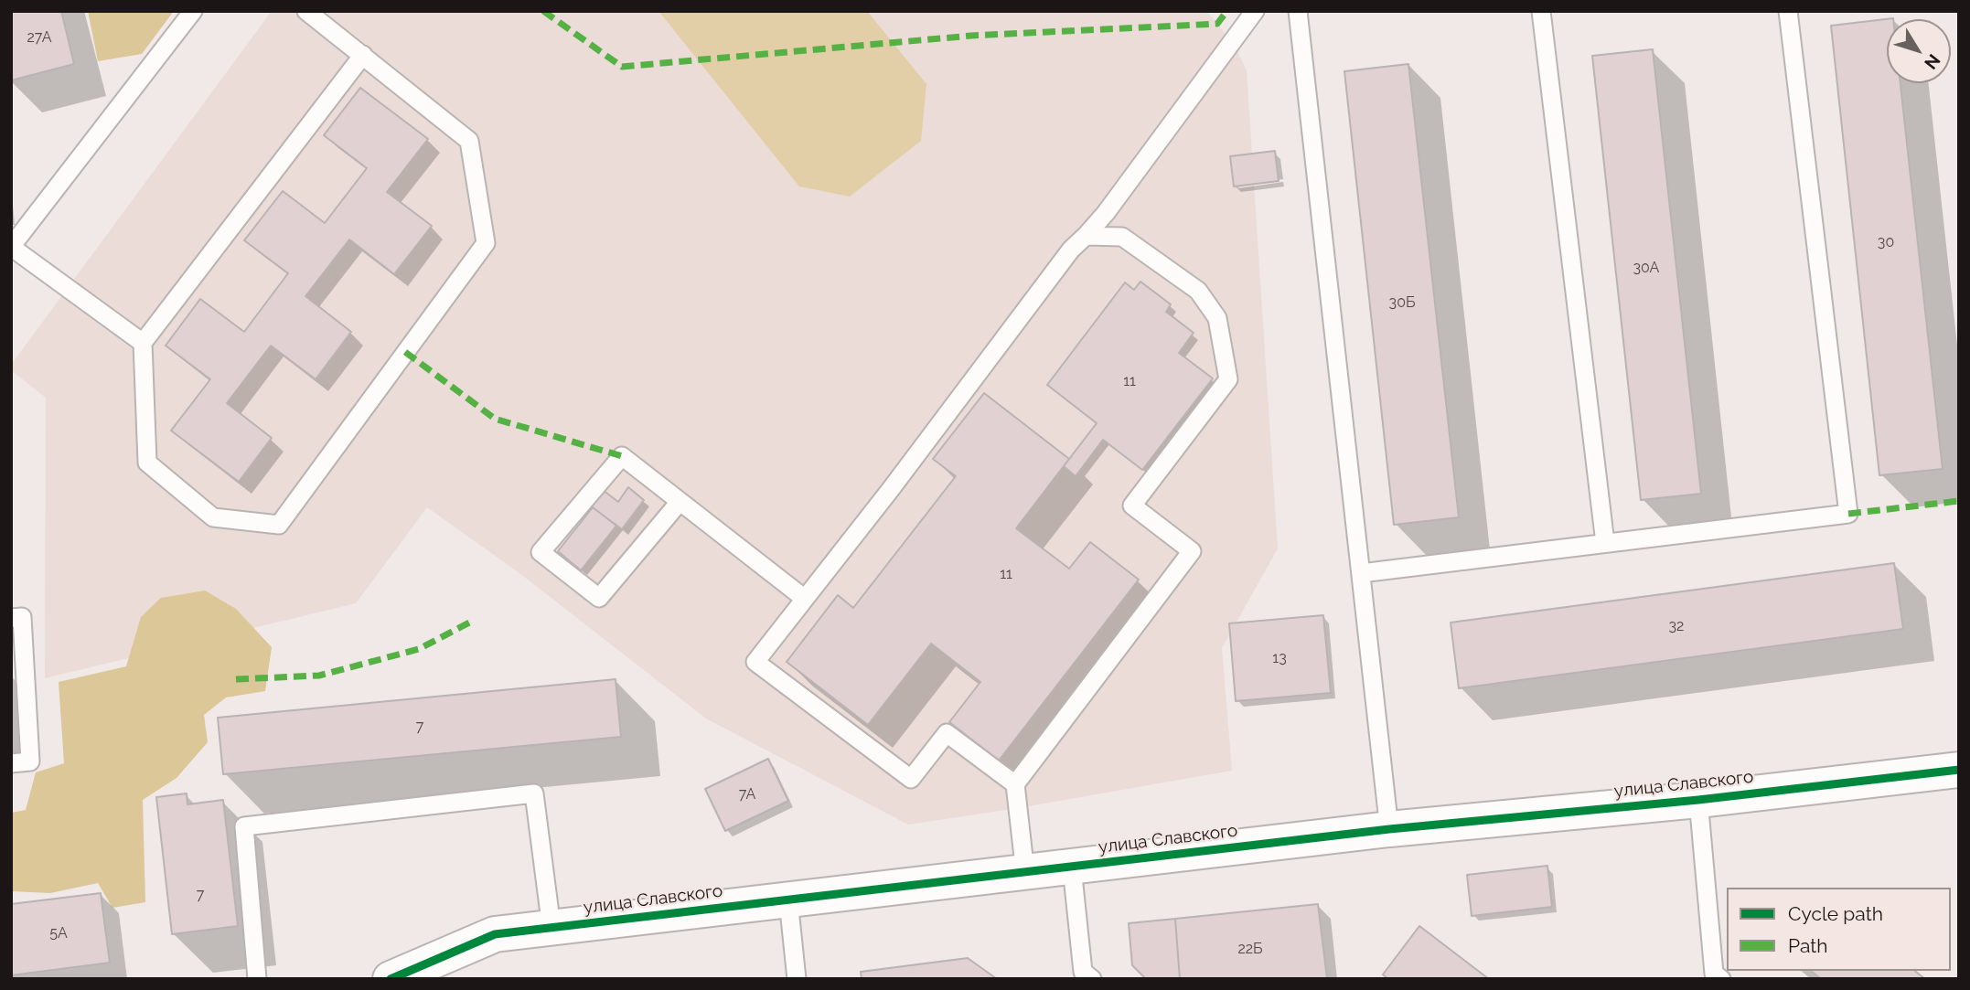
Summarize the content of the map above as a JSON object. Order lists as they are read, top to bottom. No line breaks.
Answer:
{"streets":{"street":["улица Славского"]},"house_numbers":["27А","30","30А","30Б","11","11","32","13","7","7А","7","5А","22Б"],"legend":["Cycle path","Path"],"north":"bottom right"}
